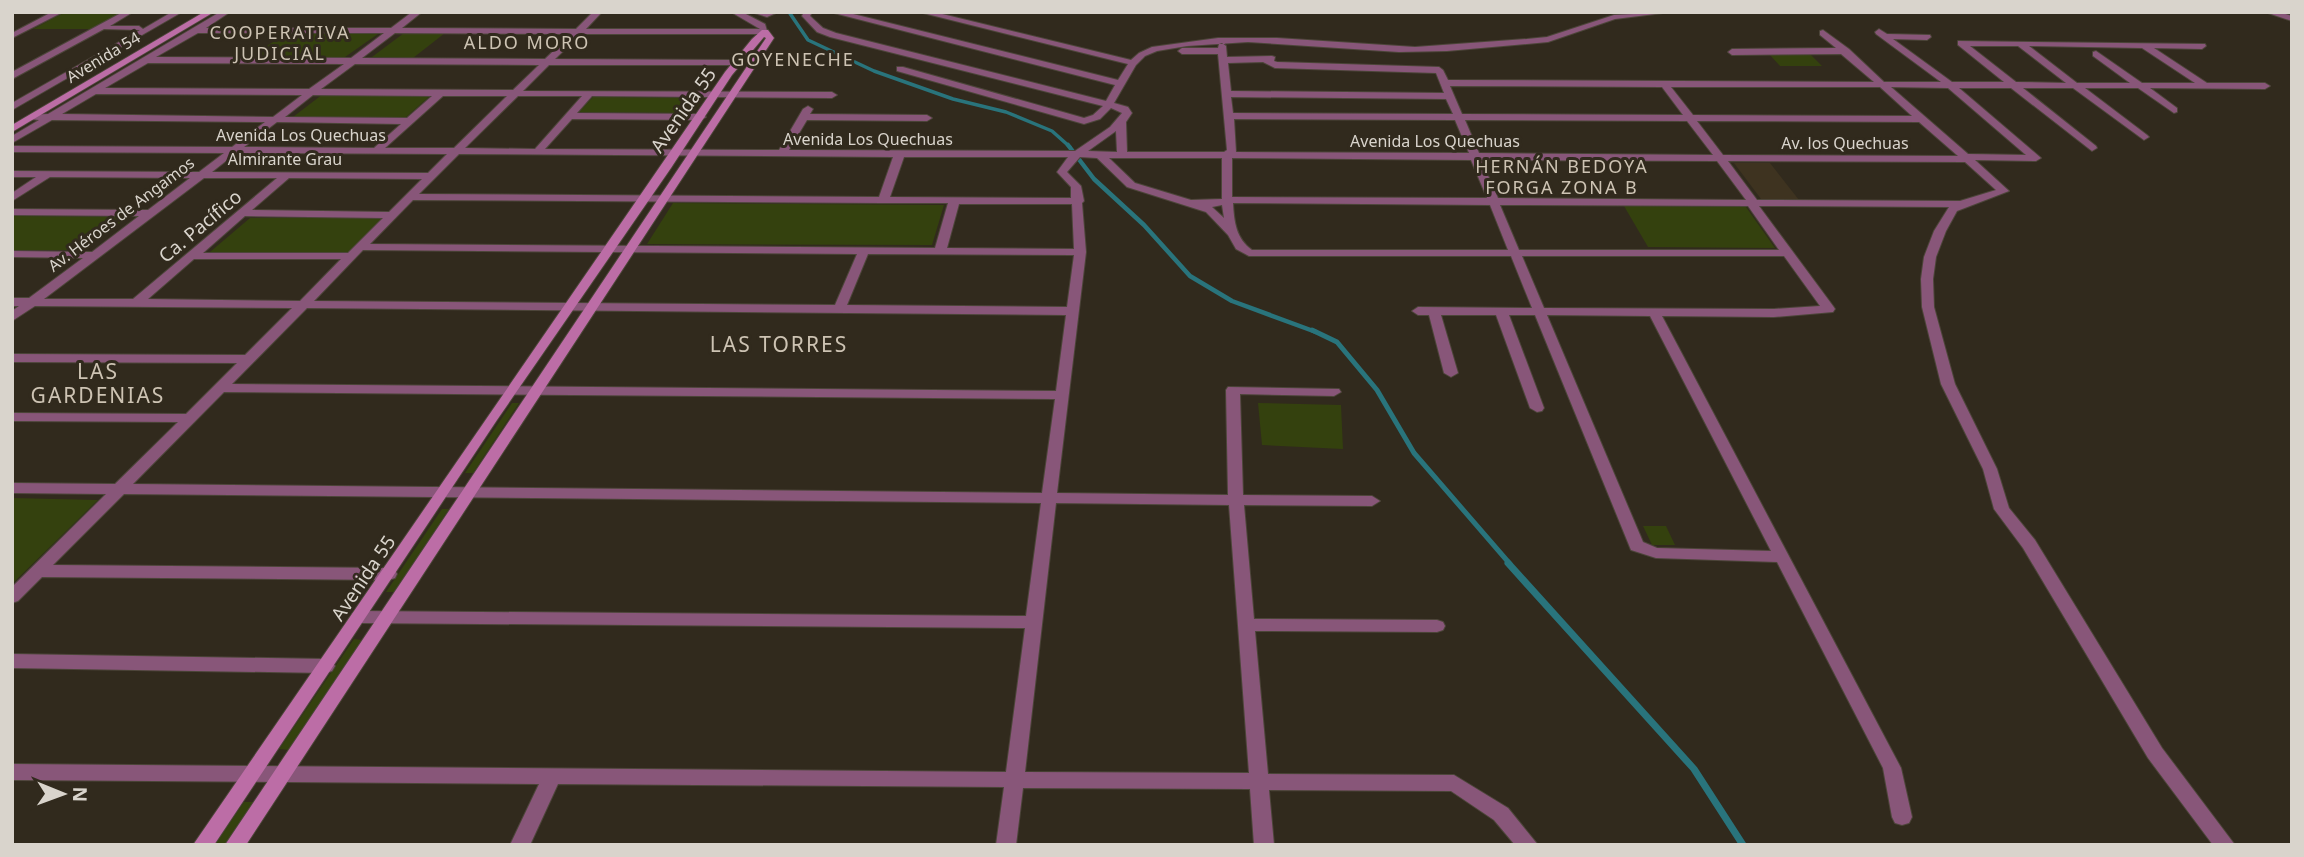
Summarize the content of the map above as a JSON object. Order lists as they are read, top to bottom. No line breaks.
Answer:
{"streets":{"street":["Avenida 54","Avenida 55","Avenida Los Quechuas","Av. los Quechuas","Almirante Grau","Av. Héroes de Angamos","Ca. Pacífico"]},"crossings":[["Avenida 55","Avenida Los Quechuas"],["Avenida Los Quechuas","Av. los Quechuas"],["Avenida Los Quechuas","Av. Héroes de Angamos"],["Almirante Grau","Av. Héroes de Angamos"],["Almirante Grau","Ca. Pacífico"]],"districts":["COOPERATIVA JUDICIAL","ALDO MORO","GOYENECHE","HERNÁN BEDOYA FORGA ZONA B","LAS TORRES","LAS GARDENIAS"],"north":"right"}
